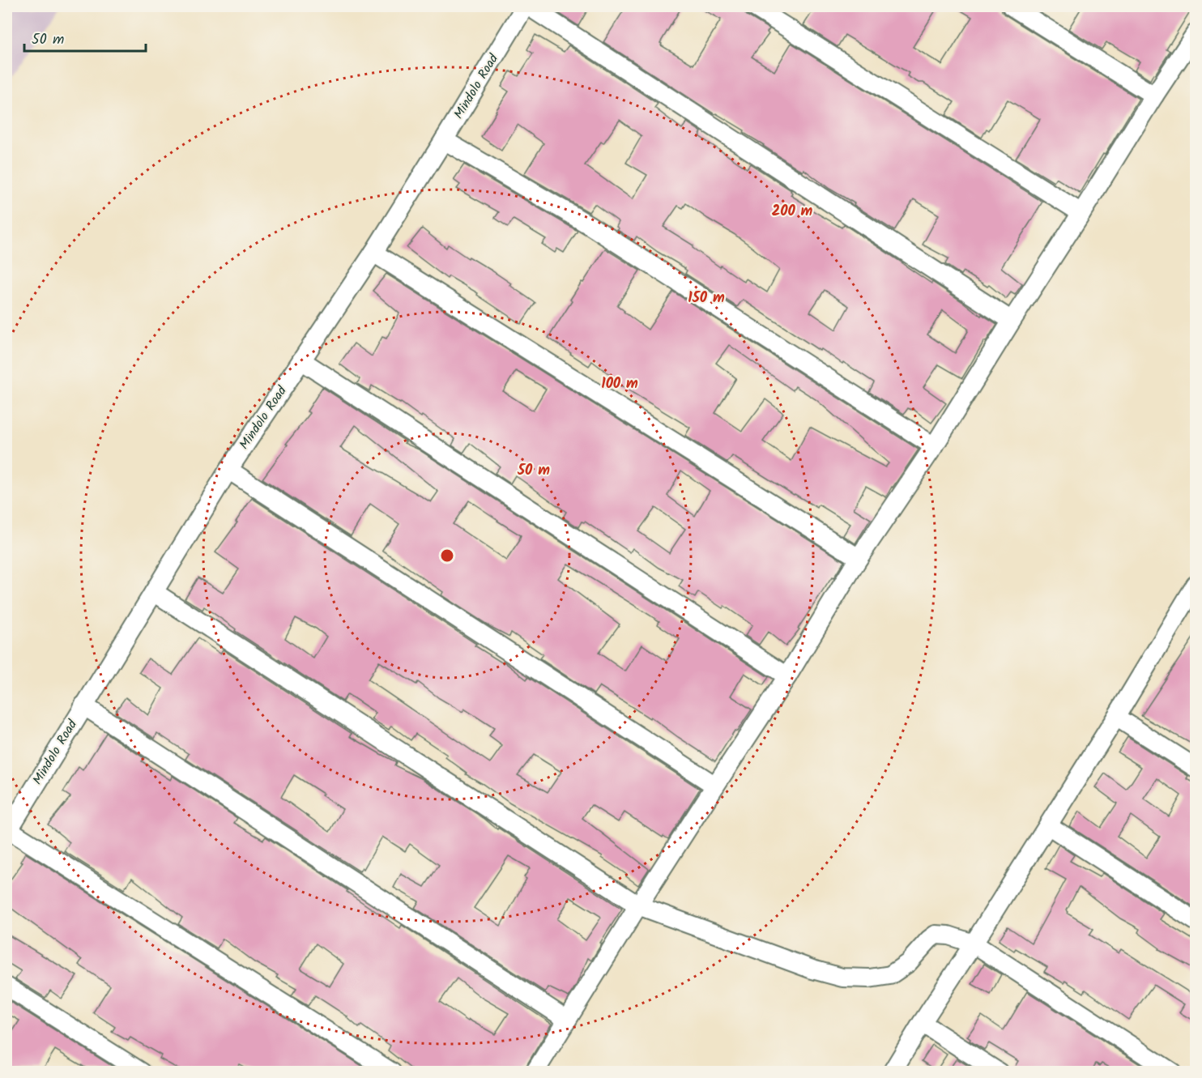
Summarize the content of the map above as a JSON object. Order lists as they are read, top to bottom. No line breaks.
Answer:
{"streets":{"street":["Mindolo Road"]},"scale_bar":"50 m","rings":["200 m","150 m","100 m","50 m"]}
